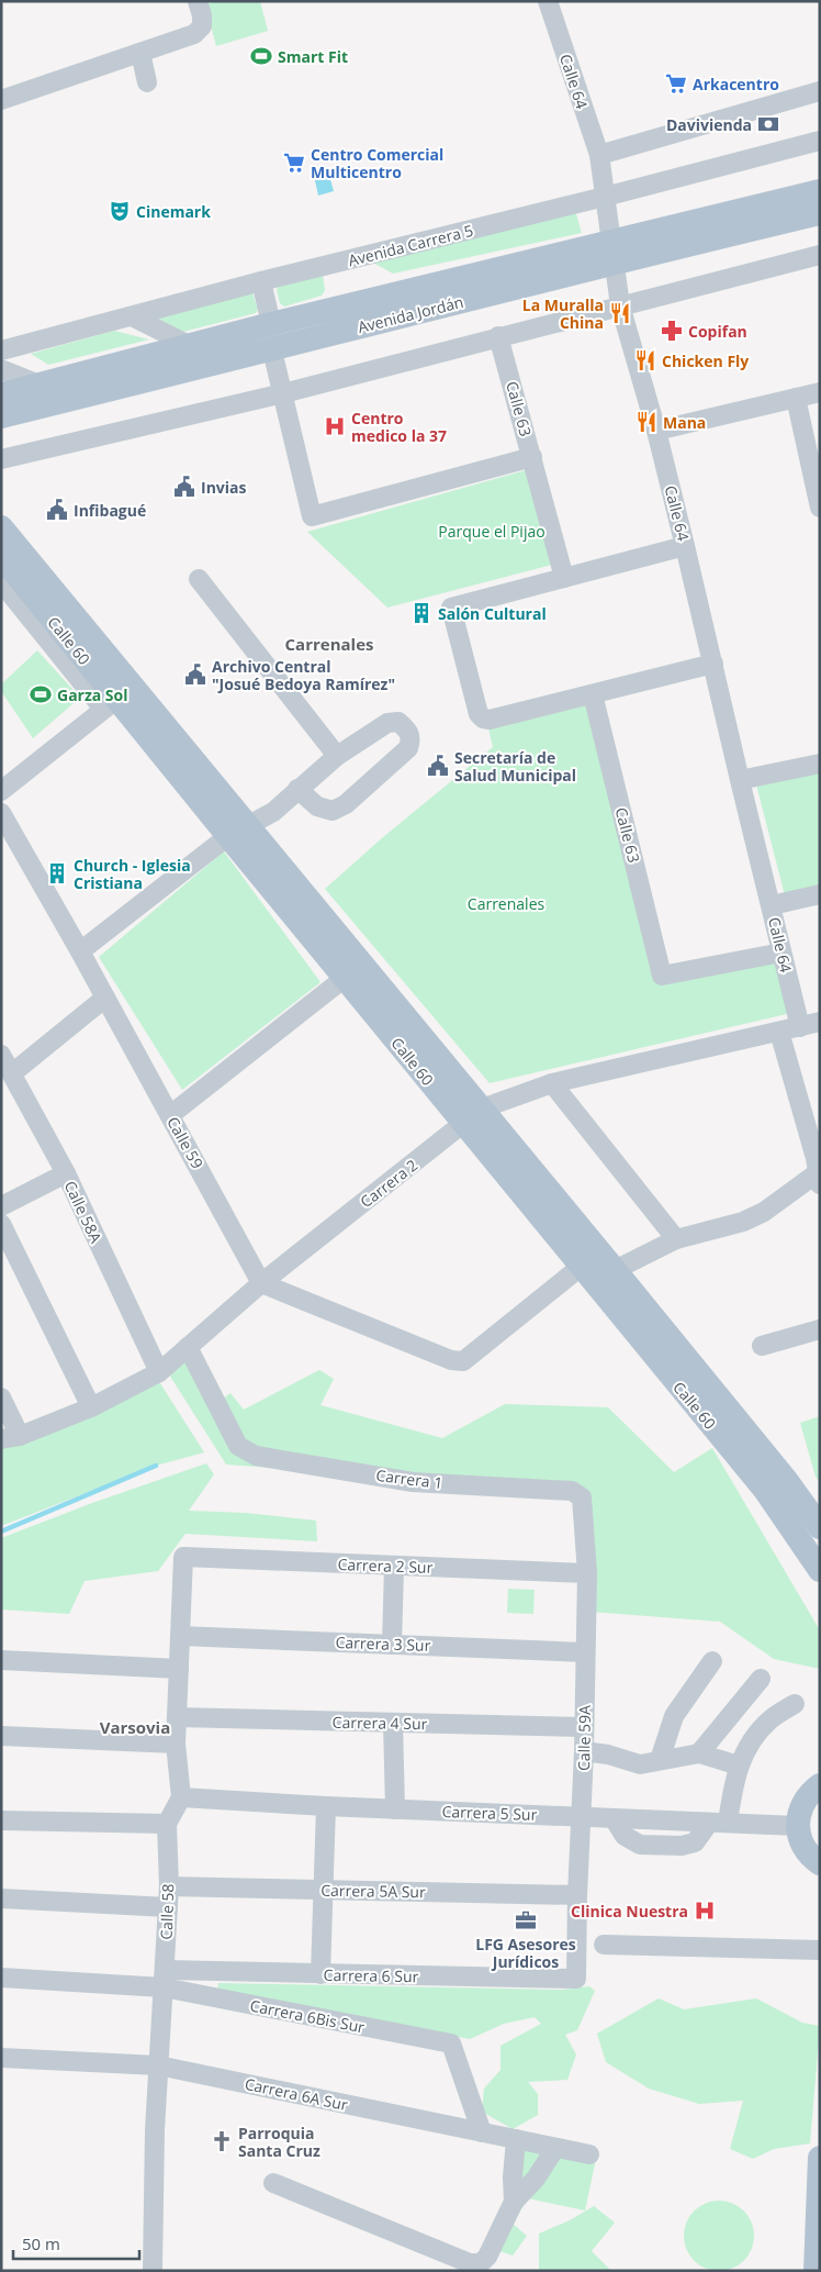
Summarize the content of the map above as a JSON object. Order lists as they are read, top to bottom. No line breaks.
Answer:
{"streets":{"main road":["Avenida Jordán","Calle 60"],"street":["Calle 64","Avenida Carrera 5","Calle 63","Calle 59","Carrera 2","Calle 58A","Carrera 1","Carrera 2 Sur","Carrera 3 Sur","Carrera 4 Sur","Calle 59A","Carrera 5 Sur","Carrera 5A Sur","Calle 58","Carrera 6 Sur","Carrera 6Bis Sur","Carrera 6A Sur"]},"crossings":[["Calle 64","Avenida Carrera 5"],["Calle 64","Avenida Jordán"],["Calle 64","Calle 63"],["Calle 64","Carrera 2"],["Calle 60","Carrera 2"],["Calle 59","Carrera 2"],["Carrera 2","Calle 58A"],["Carrera 2","Carrera 1"],["Carrera 1","Calle 59A"],["Carrera 2 Sur","Carrera 3 Sur"],["Carrera 2 Sur","Calle 59A"],["Carrera 3 Sur","Calle 59A"],["Carrera 4 Sur","Calle 59A"],["Calle 59A","Carrera 5 Sur"],["Calle 59A","Carrera 5A Sur"],["Calle 59A","Carrera 6 Sur"],["Carrera 5A Sur","Calle 58"],["Calle 58","Carrera 6 Sur"],["Calle 58","Carrera 6Bis Sur"],["Calle 58","Carrera 6A Sur"],["Carrera 6 Sur","Carrera 6Bis Sur"],["Carrera 6Bis Sur","Carrera 6A Sur"]],"districts":["Carrenales","Varsovia"],"parks":["Parque el Pijao","Carrenales"],"places":{"sports":["Smart Fit","Garza Sol"],"supermarket":["Arkacentro","Centro Comercial Multicentro"],"bank":["Davivienda"],"theatre":["Cinemark"],"restaurant":["La Muralla China","Chicken Fly","Mana"],"pharmacy":["Copifan"],"hospital":["Centro medico la 37","Clinica Nuestra"],"public building":["Invias","Infibagué","Archivo Central \"Josué Bedoya Ramírez\"","Secretaría de Salud Municipal"],"building":["Salón Cultural","Church - Iglesia Cristiana"],"office":["LFG Asesores Jurídicos"],"church":["Parroquia Santa Cruz"]},"scale_bar":"50 m"}
